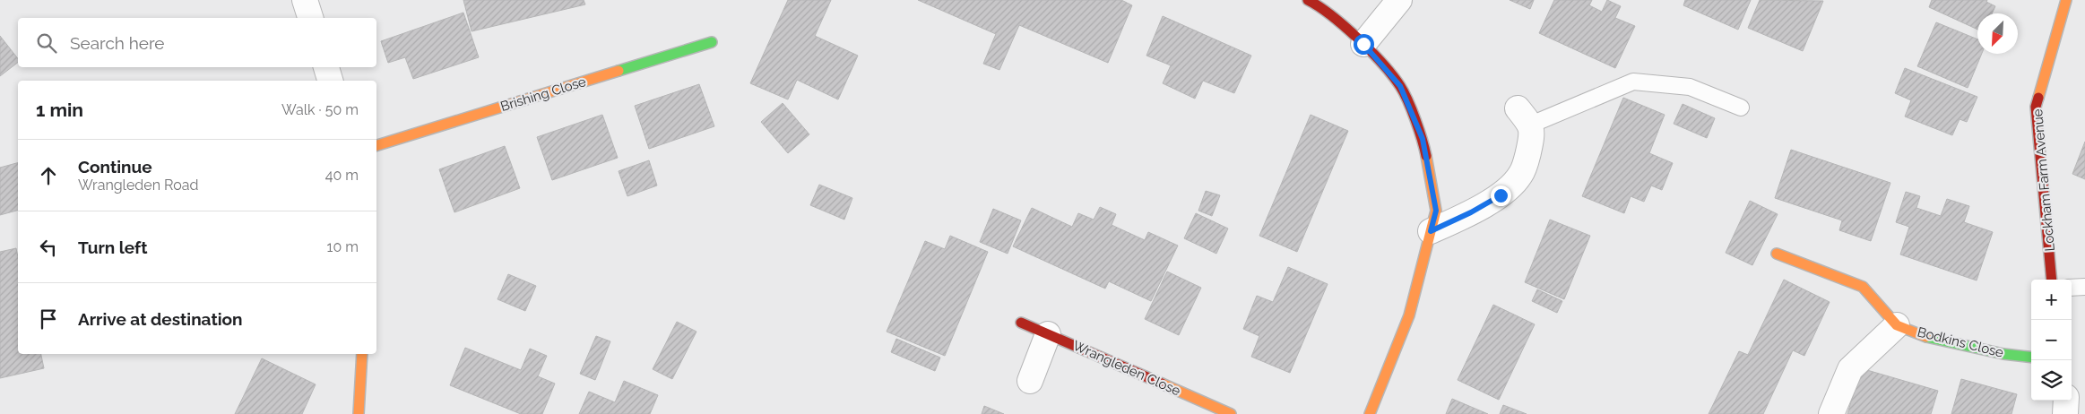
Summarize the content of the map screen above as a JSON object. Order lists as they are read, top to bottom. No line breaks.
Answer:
{"streets":{"street":["Brishing Close","Lockham Farm Avenue","Bodkins Close","Wrangleden Close"]},"north":"bottom left","page":{"search":"Search here","heading":["1 min","Walk · 50 m"],"list":[["Continue","Wrangleden Road","40 m"],["Turn left","10 m"],"Arrive at destination"],"map_buttons":["+","−"]}}
